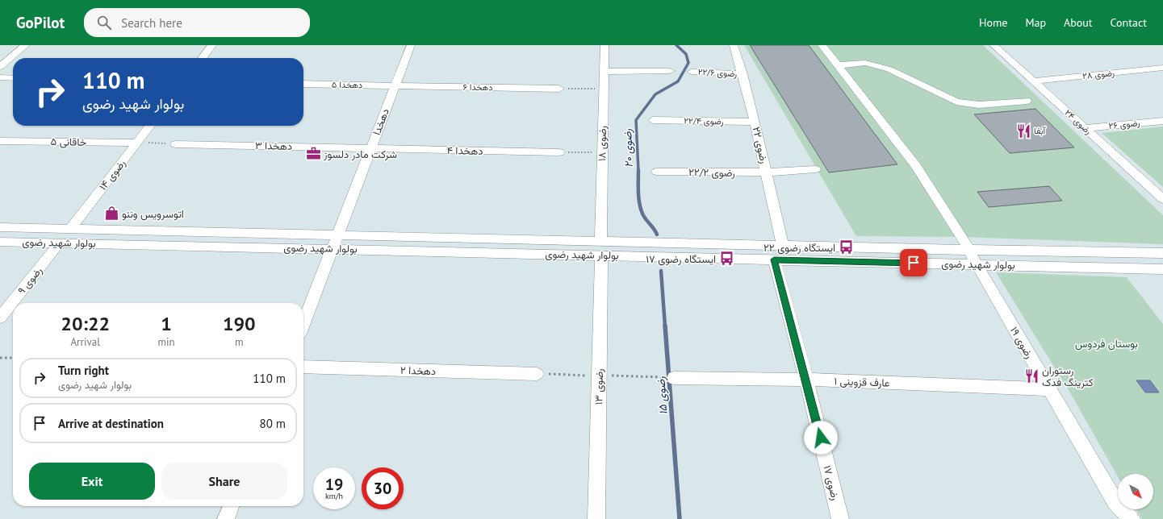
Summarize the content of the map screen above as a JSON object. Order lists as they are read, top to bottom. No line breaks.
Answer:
{"streets":{"street":["رضوی ۲۲/۶","رضوی ۲۸","دهخدا ۵","دهخدا ۶","رضوی ۲۲/۴","دهخدا","رضوی ۲۴","رضوی ۲۶","خاقانی ۵","رضوی ۱۸","رضوی ۲۲","دهخدا ۳","دهخدا ۴","رضوی ۲۲/۲","رضوی ۱۴","بولوار شهید رضوی","رضوی ۹","رضوی ۱۹","دهخدا ۲","عارف قزوینی ۱","رضوی ۱۳","رضوی ۱۷"]},"crossings":[["رضوی ۲۲/۶","رضوی ۲۲"],["رضوی ۲۸","رضوی ۲۴"],["دهخدا ۵","دهخدا ۶"],["دهخدا ۵","دهخدا"],["دهخدا ۶","دهخدا"],["رضوی ۲۲/۴","رضوی ۲۲"],["دهخدا","دهخدا ۳"],["دهخدا","دهخدا ۴"],["دهخدا","بولوار شهید رضوی"],["رضوی ۲۴","رضوی ۲۶"],["خاقانی ۵","رضوی ۱۴"],["رضوی ۱۸","بولوار شهید رضوی"],["رضوی ۱۸","رضوی ۱۳"],["رضوی ۲۲","رضوی ۲۲/۲"],["رضوی ۲۲","بولوار شهید رضوی"],["دهخدا ۳","دهخدا ۴"],["رضوی ۱۴","بولوار شهید رضوی"],["بولوار شهید رضوی","رضوی ۹"],["بولوار شهید رضوی","رضوی ۱۹"],["بولوار شهید رضوی","رضوی ۱۳"],["بولوار شهید رضوی","رضوی ۱۷"],["رضوی ۱۹","عارف قزوینی ۱"],["عارف قزوینی ۱","رضوی ۱۷"]],"water":["رضوی ۲۰","رضوی ۱۵"],"parks":["بوستان فردوس"],"places":{"restaurant":["آبفا","رستوران کترینگ فدک"],"office":["شرکت مادر دلسوز"],"shop":["اتوسرویس وننو"],"bus stop":["ایستگاه رضوی ۲۲","ایستگاه رضوی ۱۷"]},"north":"bottom right","page":{"header":"GoPilot","search":"Search here","nav":["Home","Map","About","Contact"],"turn":["110 m","بولوار شهید رضوی"],"eta":["20:22","Arrival","1","min","190","m"],"list":[{"name":"Turn right","note":"بولوار شهید رضوی","value":"110 m"},{"name":"Arrive at destination","value":"80 m"}],"buttons":["Exit","Share"],"speed":"19 km/h","limit":"30"}}
